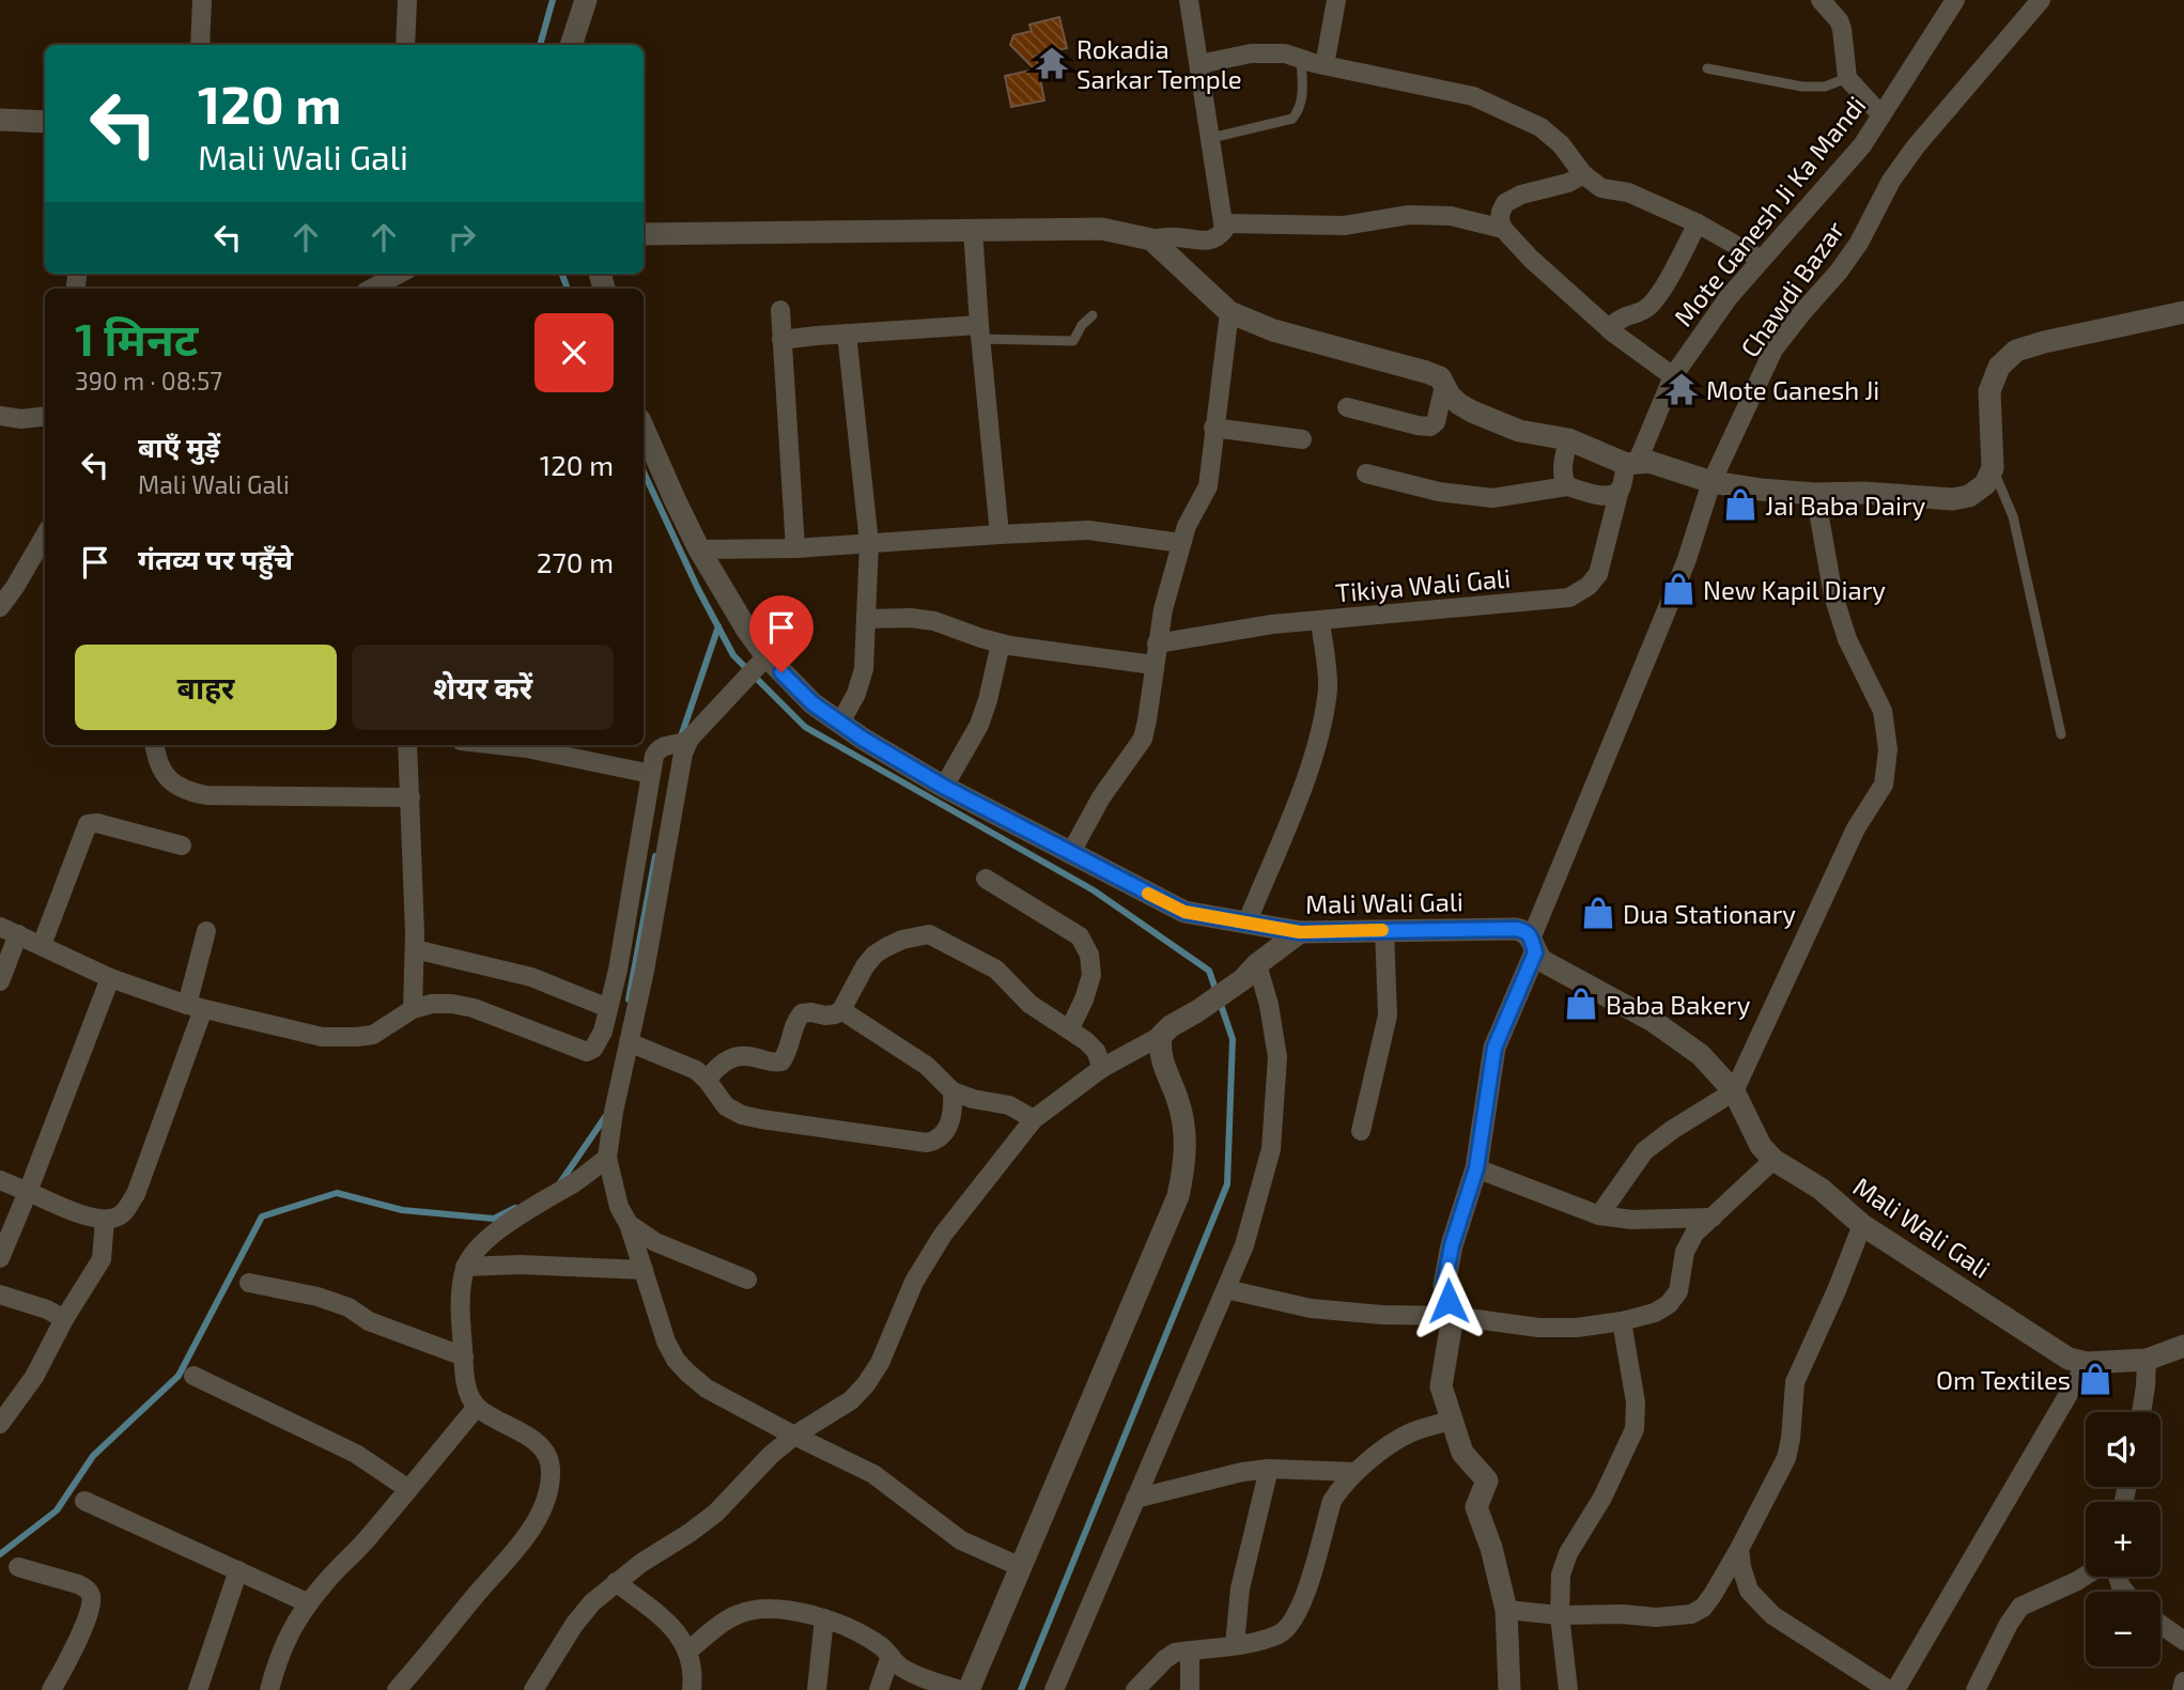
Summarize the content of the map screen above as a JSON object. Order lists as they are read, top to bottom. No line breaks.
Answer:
{"streets":{"street":["Mote Ganesh Ji Ka Mandi","Chawdi Bazar","Tikiya Wali Gali","Mali Wali Gali"]},"crossings":[["Mote Ganesh Ji Ka Mandi","Tikiya Wali Gali"],["Chawdi Bazar","Mali Wali Gali"]],"places":{"temple":["Rokadia Sarkar Temple","Mote Ganesh Ji"],"shop":["Jai Baba Dairy","New Kapil Diary","Dua Stationary","Baba Bakery","Om Textiles"]},"page":{"turn":["120 m","Mali Wali Gali"],"heading":["1 मिनट","390 m · 08:57"],"list":[{"name":"बाएँ मुड़ें","note":"Mali Wali Gali","value":"120 m"},{"name":"गंतव्य पर पहुँचे","value":"270 m"}],"buttons":["बाहर","शेयर करें"],"map_buttons":["+","−"]}}
